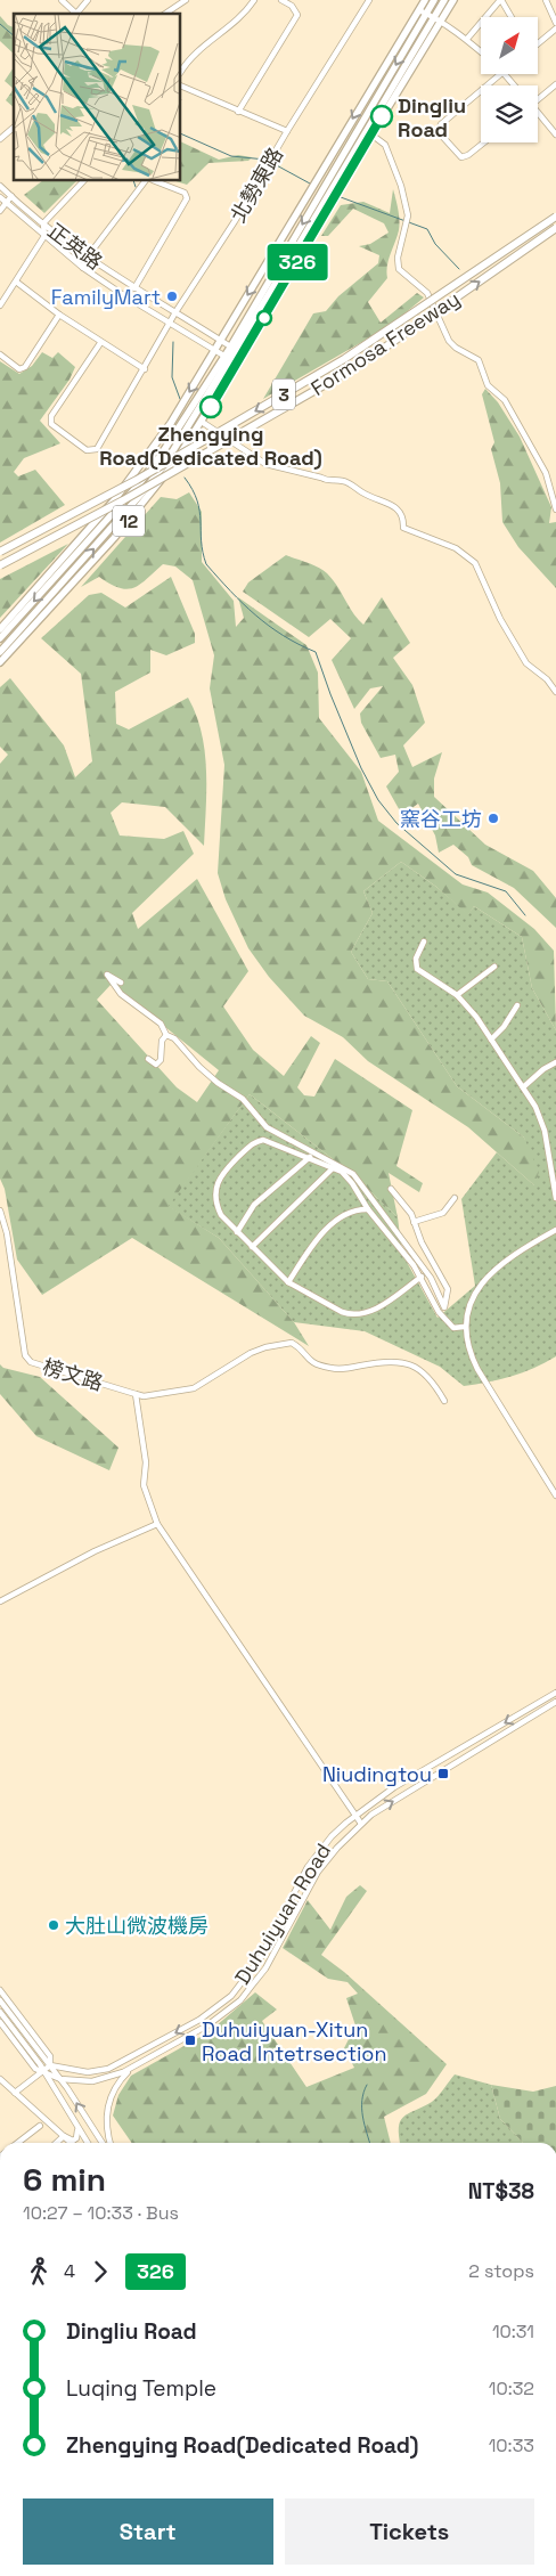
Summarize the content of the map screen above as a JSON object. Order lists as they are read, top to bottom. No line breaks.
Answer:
{"streets":{"highway":["Formosa Freeway","3"],"main road":["12"],"street":["北勢東路","正英路","榜文路","Duhuiyuan Road"]},"crossings":[["北勢東路","正英路"],["正英路","12"]],"places":{"other":["Dingliu Road","FamilyMart","Zhengying Road(Dedicated Road)","窯谷工坊","大肚山微波機房"],"transit":["Niudingtou","Duhuiyuan-Xitun Road Intetrsection"]},"lines":["bus line 326"],"north":"top right","page":{"on_map":"326","heading":["6 min","10:27 – 10:33 · Bus","NT$38"],"legs":["4","326","2 stops"],"list":[{"name":"Dingliu Road","value":"10:31"},{"name":"Luqing Temple","value":"10:32"},{"name":"Zhengying Road(Dedicated Road)","value":"10:33"}],"buttons":["Start","Tickets"]}}
